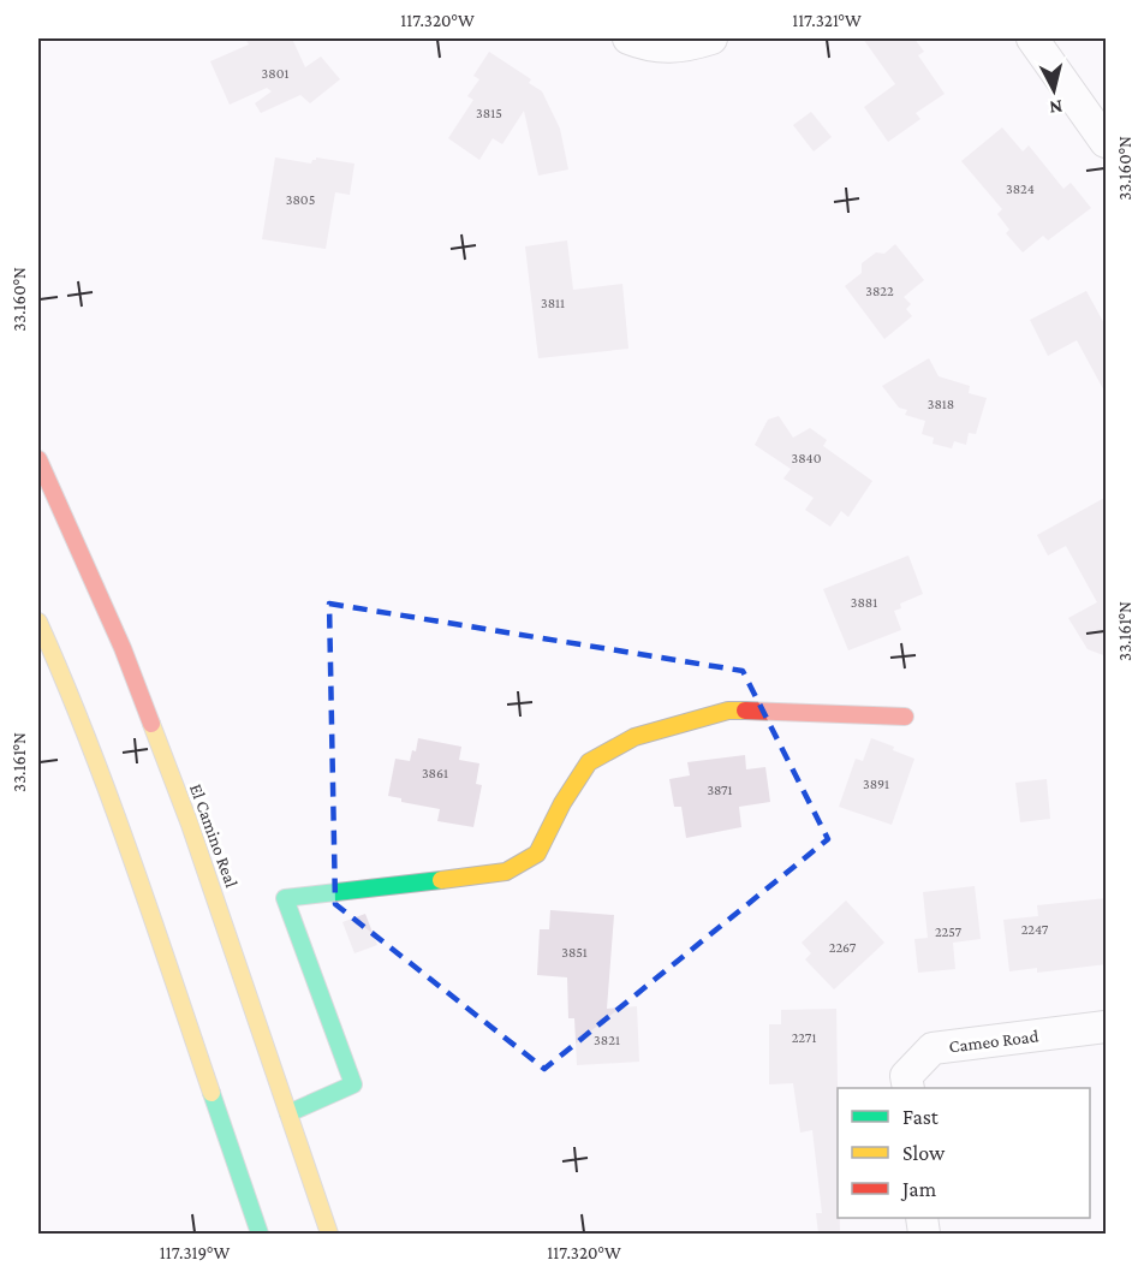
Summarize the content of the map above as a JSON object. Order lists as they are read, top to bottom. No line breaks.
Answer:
{"streets":{"main road":["El Camino Real"],"street":["Cameo Road"]},"house_numbers":["3801","3815","3824","3805","3822","3811","3818","3840","3881","3861","3891","3871","2247","2257","2267","3851","2271","3821"],"legend":["Fast","Slow","Jam"],"north":"bottom","coordinates":["117.320°W","117.321°W","33.160°N","33.161°N","117.319°W"]}
